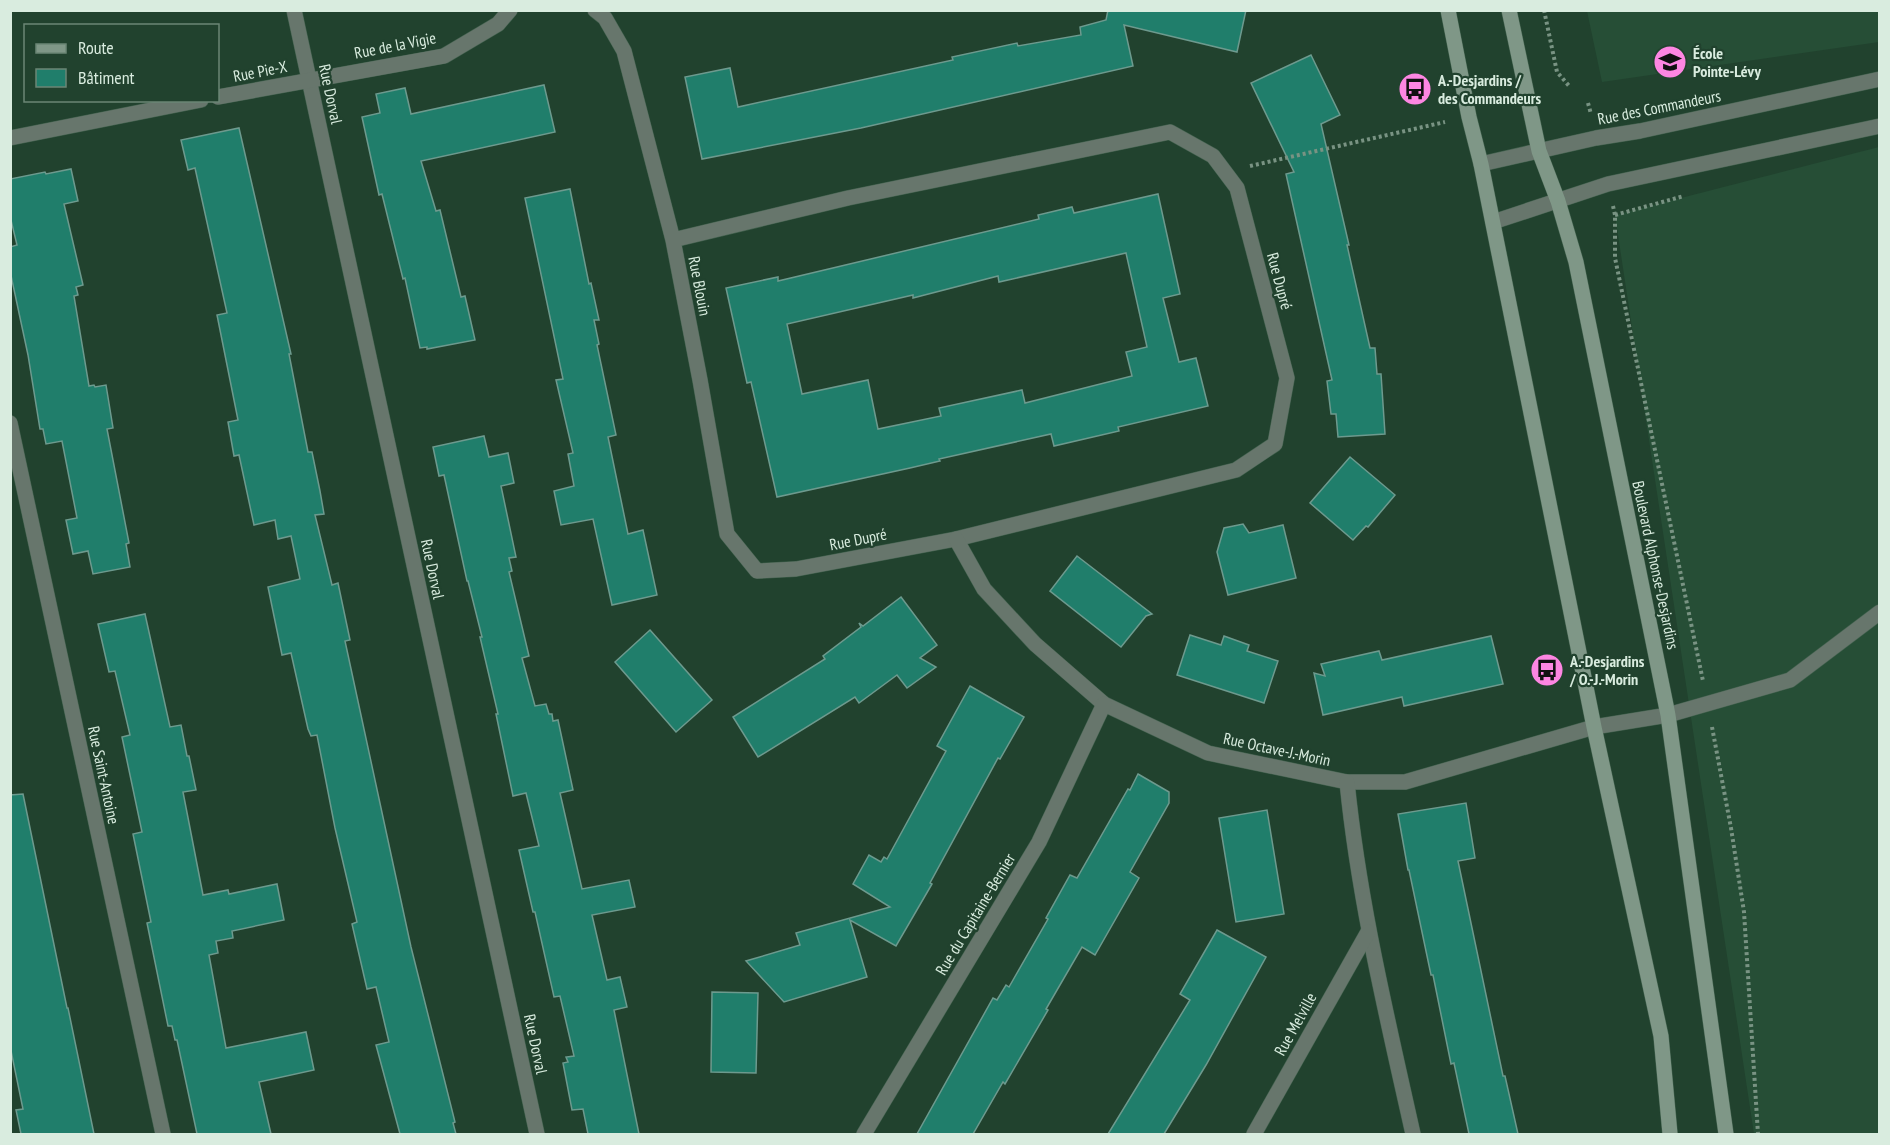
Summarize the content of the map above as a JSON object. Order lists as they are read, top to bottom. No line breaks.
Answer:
{"streets":{"main road":["Boulevard Alphonse-Desjardins"],"street":["Rue de la Vigie","Rue Pie-X","Rue Dorval","Rue des Commandeurs","Rue Dupré","Rue Blouin","Rue Octave-J.-Morin","Rue Saint-Antoine","Rue du Capitaine-Bernier","Rue Melville"]},"crossings":[["Rue de la Vigie","Rue Pie-X"],["Rue de la Vigie","Rue Dorval"],["Rue Pie-X","Rue Dorval"],["Rue des Commandeurs","Boulevard Alphonse-Desjardins"],["Rue Dupré","Rue Blouin"],["Rue Dupré","Rue Octave-J.-Morin"],["Boulevard Alphonse-Desjardins","Rue Octave-J.-Morin"],["Rue Octave-J.-Morin","Rue du Capitaine-Bernier"]],"places":{"school or university":["École Pointe-Lévy"],"bus stop":["A.-Desjardins / des Commandeurs","A.-Desjardins / O.-J.-Morin"]},"legend":["Route","Bâtiment"]}
